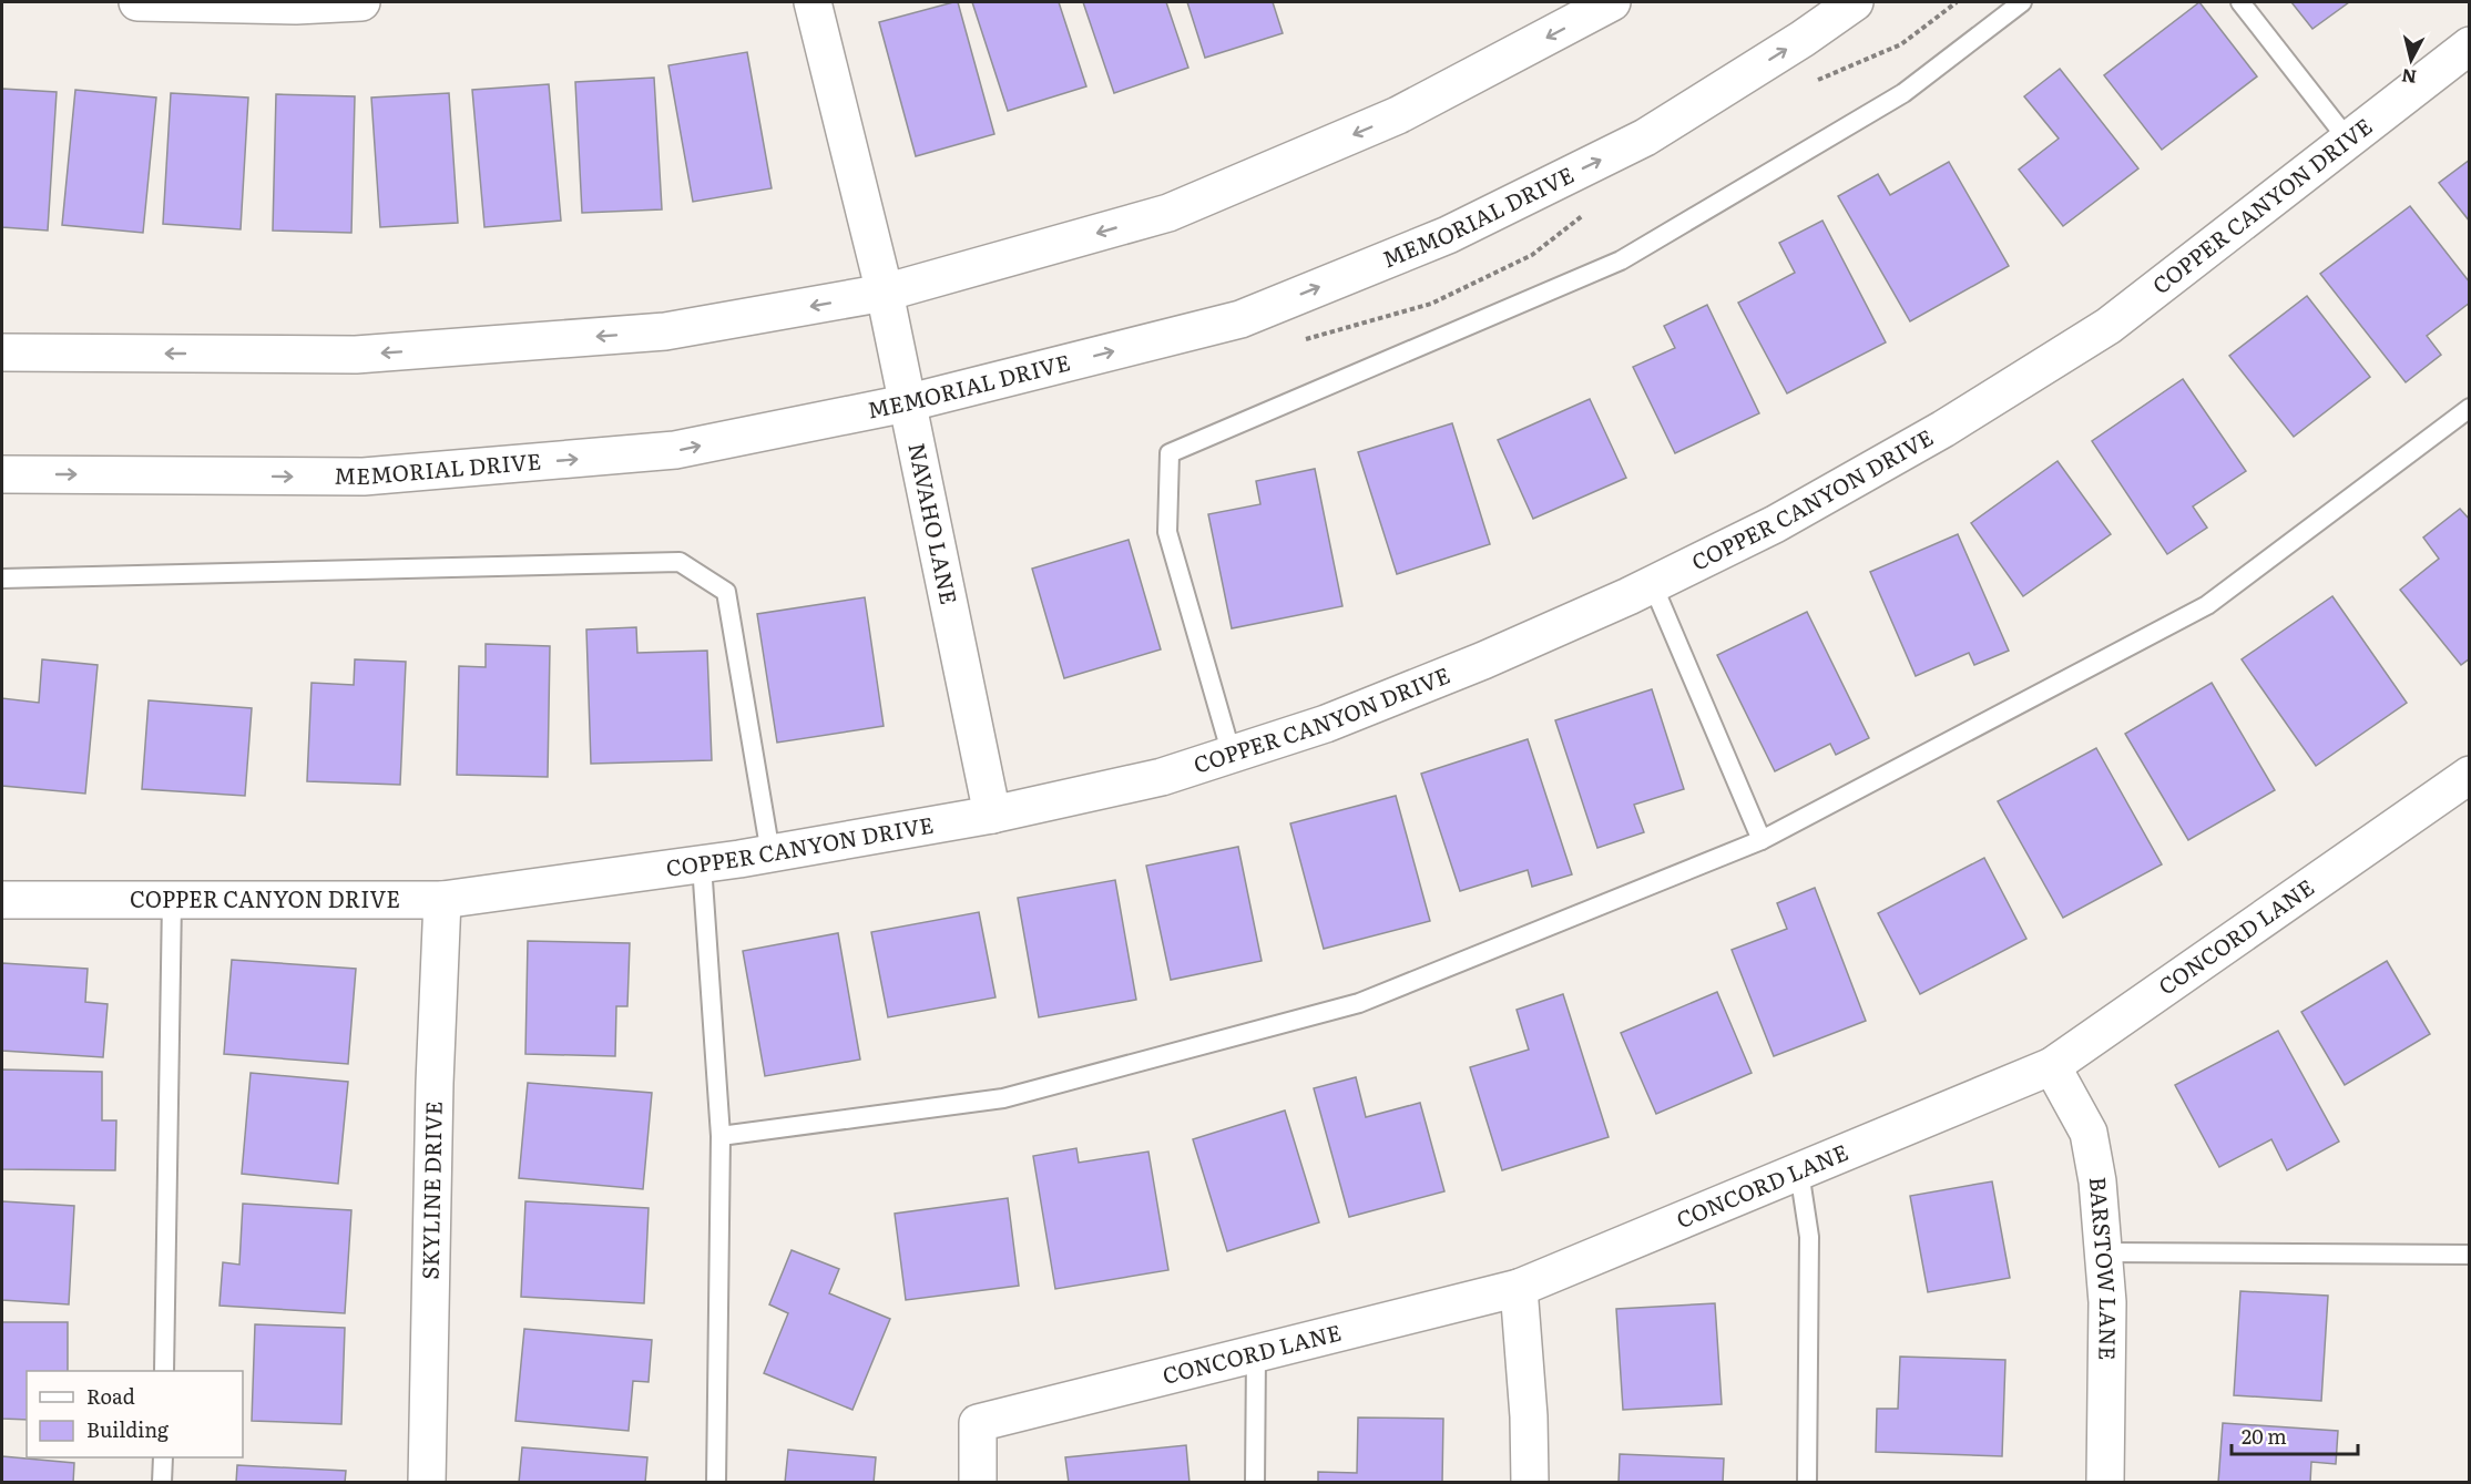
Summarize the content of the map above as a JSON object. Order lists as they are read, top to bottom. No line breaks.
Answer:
{"streets":{"street":["COPPER CANYON DRIVE","MEMORIAL DRIVE","NAVAHO LANE","CONCORD LANE","SKYLINE DRIVE","BARSTOW LANE"]},"crossings":[["COPPER CANYON DRIVE","NAVAHO LANE"],["COPPER CANYON DRIVE","SKYLINE DRIVE"],["MEMORIAL DRIVE","NAVAHO LANE"],["CONCORD LANE","BARSTOW LANE"]],"legend":["Road","Building"],"scale_bar":"20 m","north":"bottom"}
